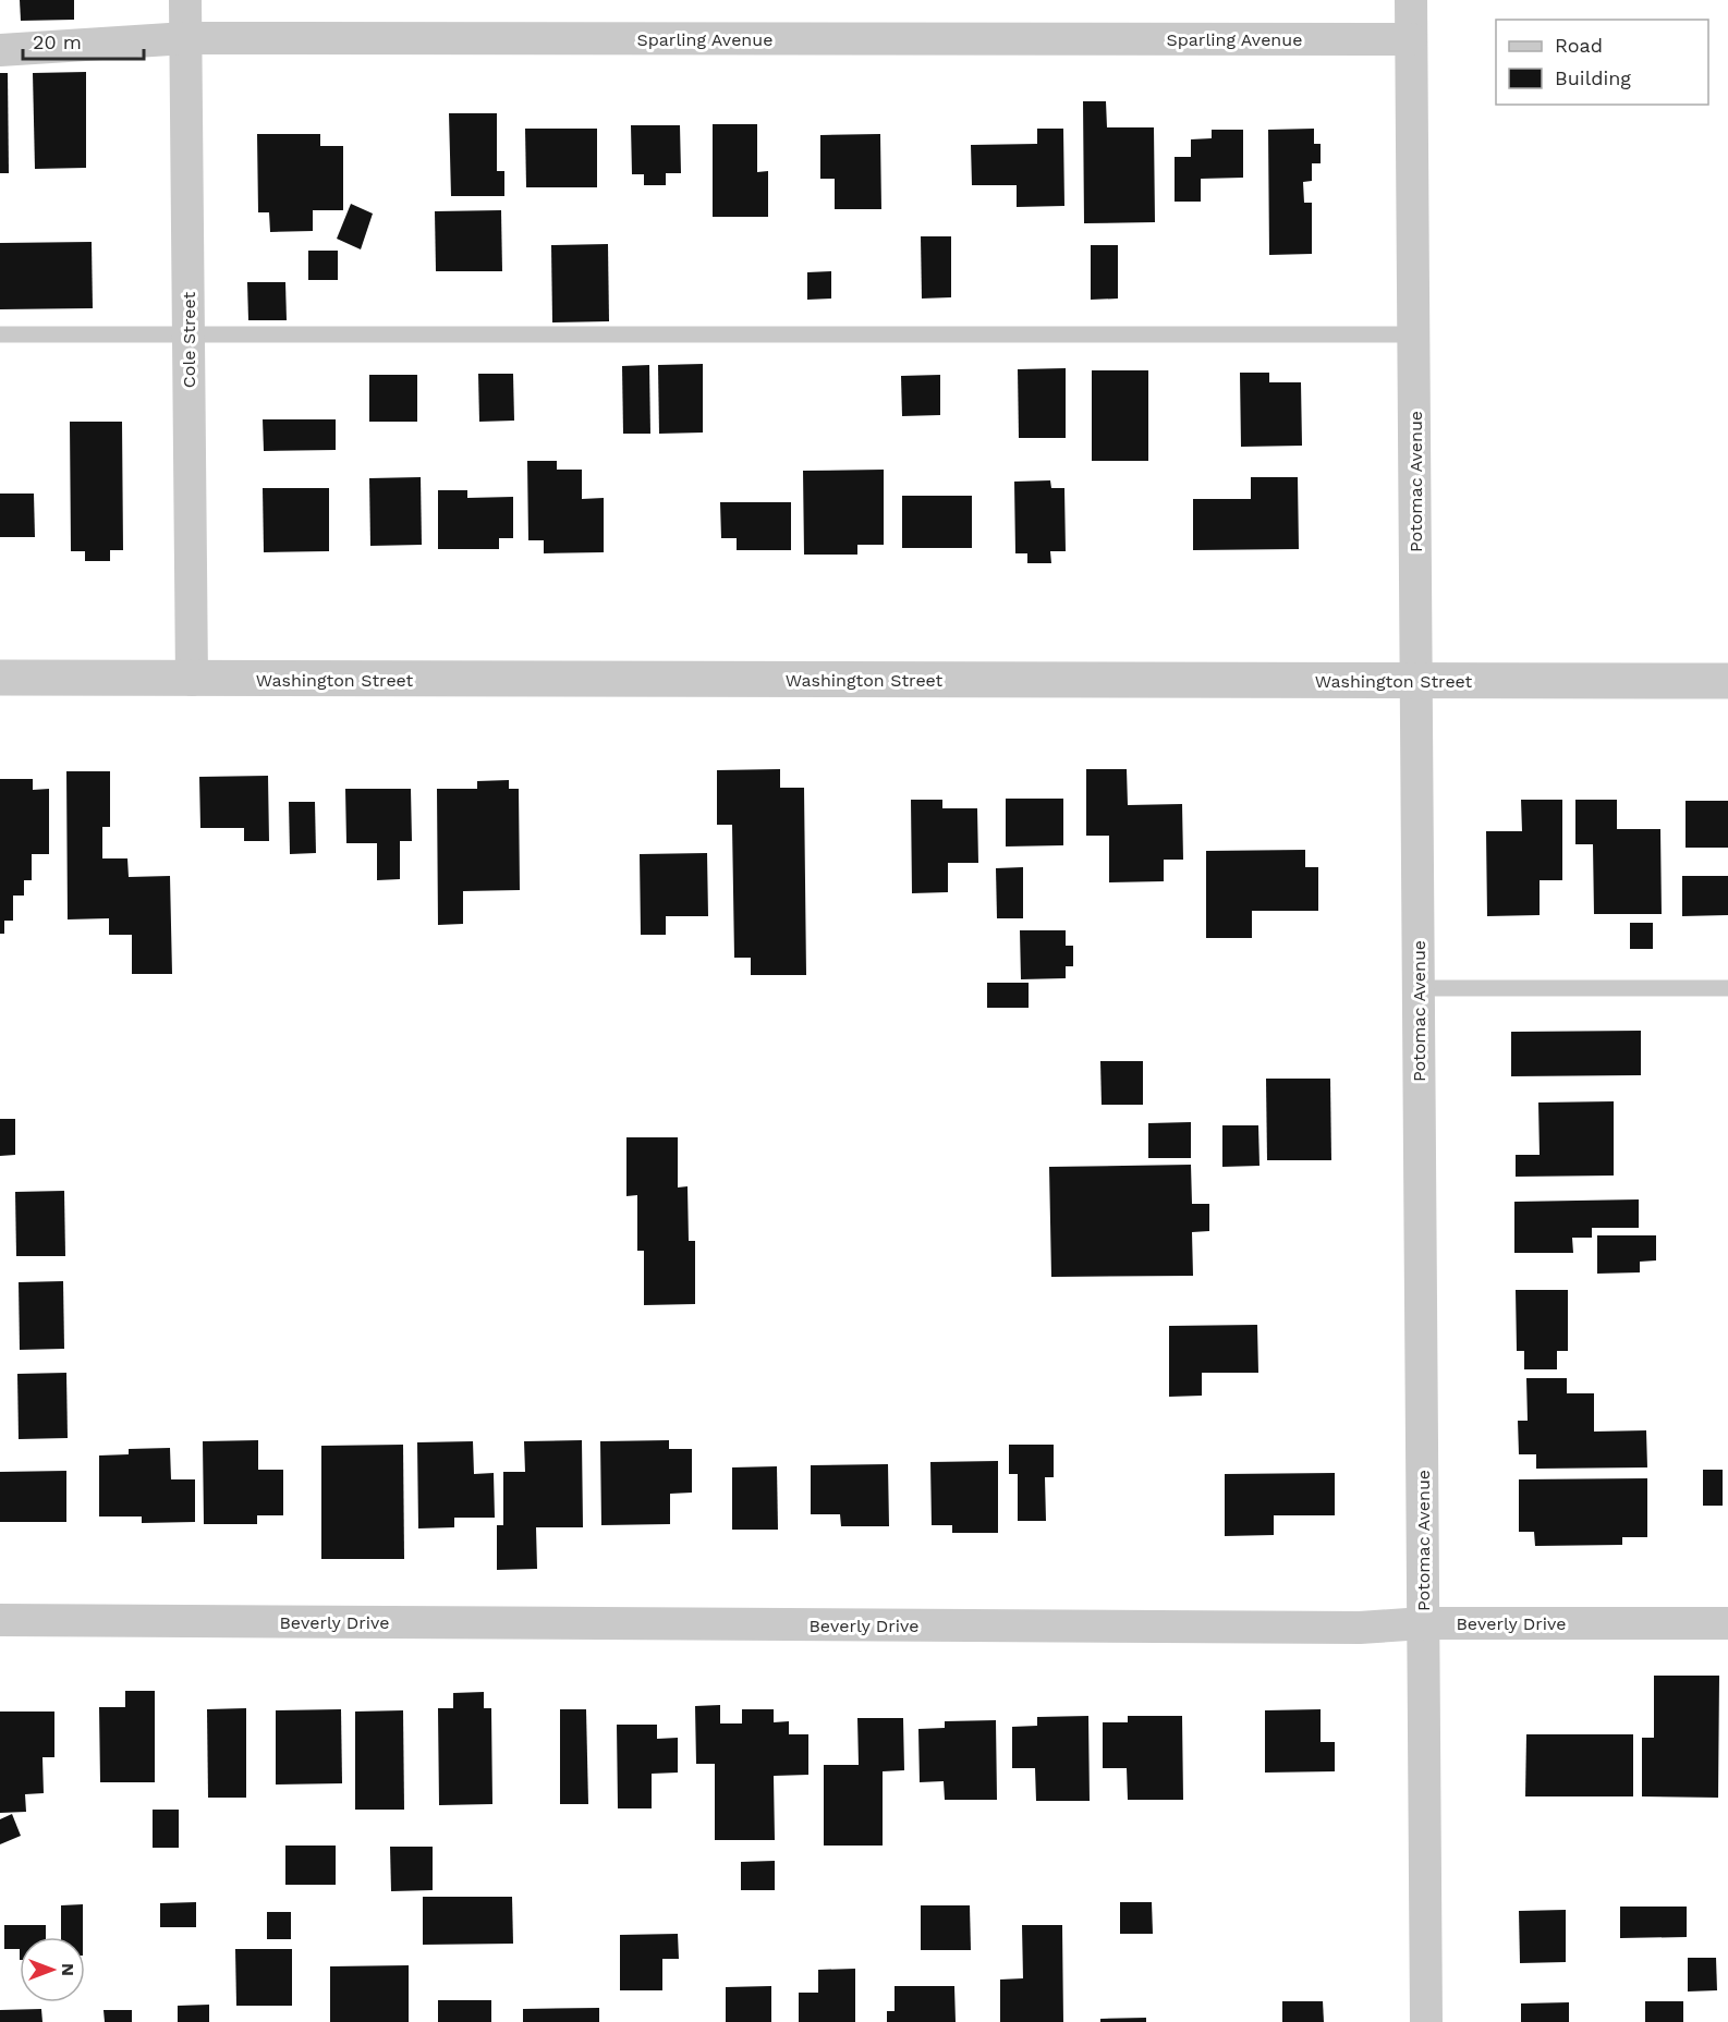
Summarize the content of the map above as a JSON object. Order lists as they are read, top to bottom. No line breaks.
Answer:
{"streets":{"street":["Sparling Avenue","Cole Street","Potomac Avenue","Washington Street","Beverly Drive"]},"crossings":[["Sparling Avenue","Cole Street"],["Sparling Avenue","Potomac Avenue"],["Cole Street","Washington Street"],["Potomac Avenue","Washington Street"],["Potomac Avenue","Beverly Drive"]],"legend":["Road","Building"],"scale_bar":"20 m","north":"right"}
